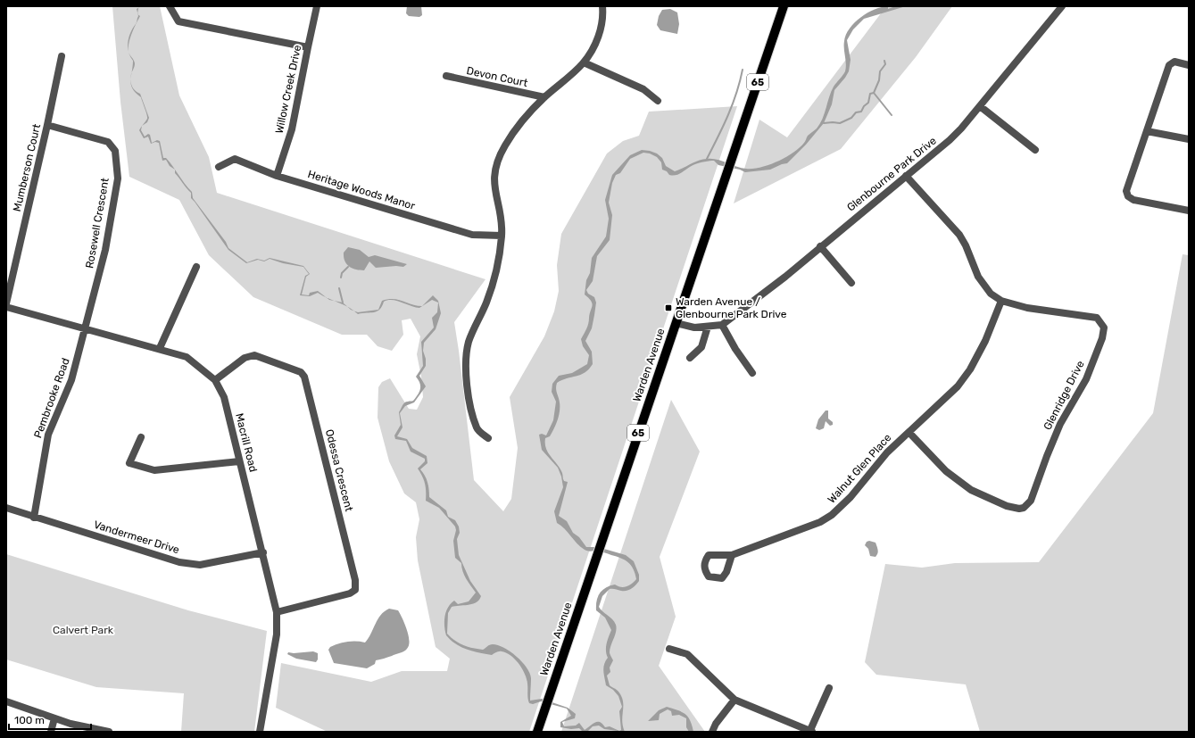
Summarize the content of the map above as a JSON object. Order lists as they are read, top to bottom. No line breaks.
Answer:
{"streets":{"main road":["65","Warden Avenue"],"street":["Devon Court","Willow Creek Drive","Mumberson Court","Glenbourne Park Drive","Heritage Woods Manor","Rosewell Crescent","Glenridge Drive","Pembrooke Road","Macrill Road","Walnut Glen Place","Odessa Crescent","Vandermeer Drive"]},"crossings":[["Willow Creek Drive","Heritage Woods Manor"],["Mumberson Court","Rosewell Crescent"],["Glenbourne Park Drive","Glenridge Drive"],["Rosewell Crescent","Pembrooke Road"],["Rosewell Crescent","Macrill Road"],["Glenridge Drive","Walnut Glen Place"],["Pembrooke Road","Macrill Road"],["Pembrooke Road","Vandermeer Drive"],["Macrill Road","Odessa Crescent"],["Macrill Road","Vandermeer Drive"]],"parks":["Calvert Park"],"places":{"transit":["Warden Avenue / Glenbourne Park Drive"]},"scale_bar":"100 m"}
